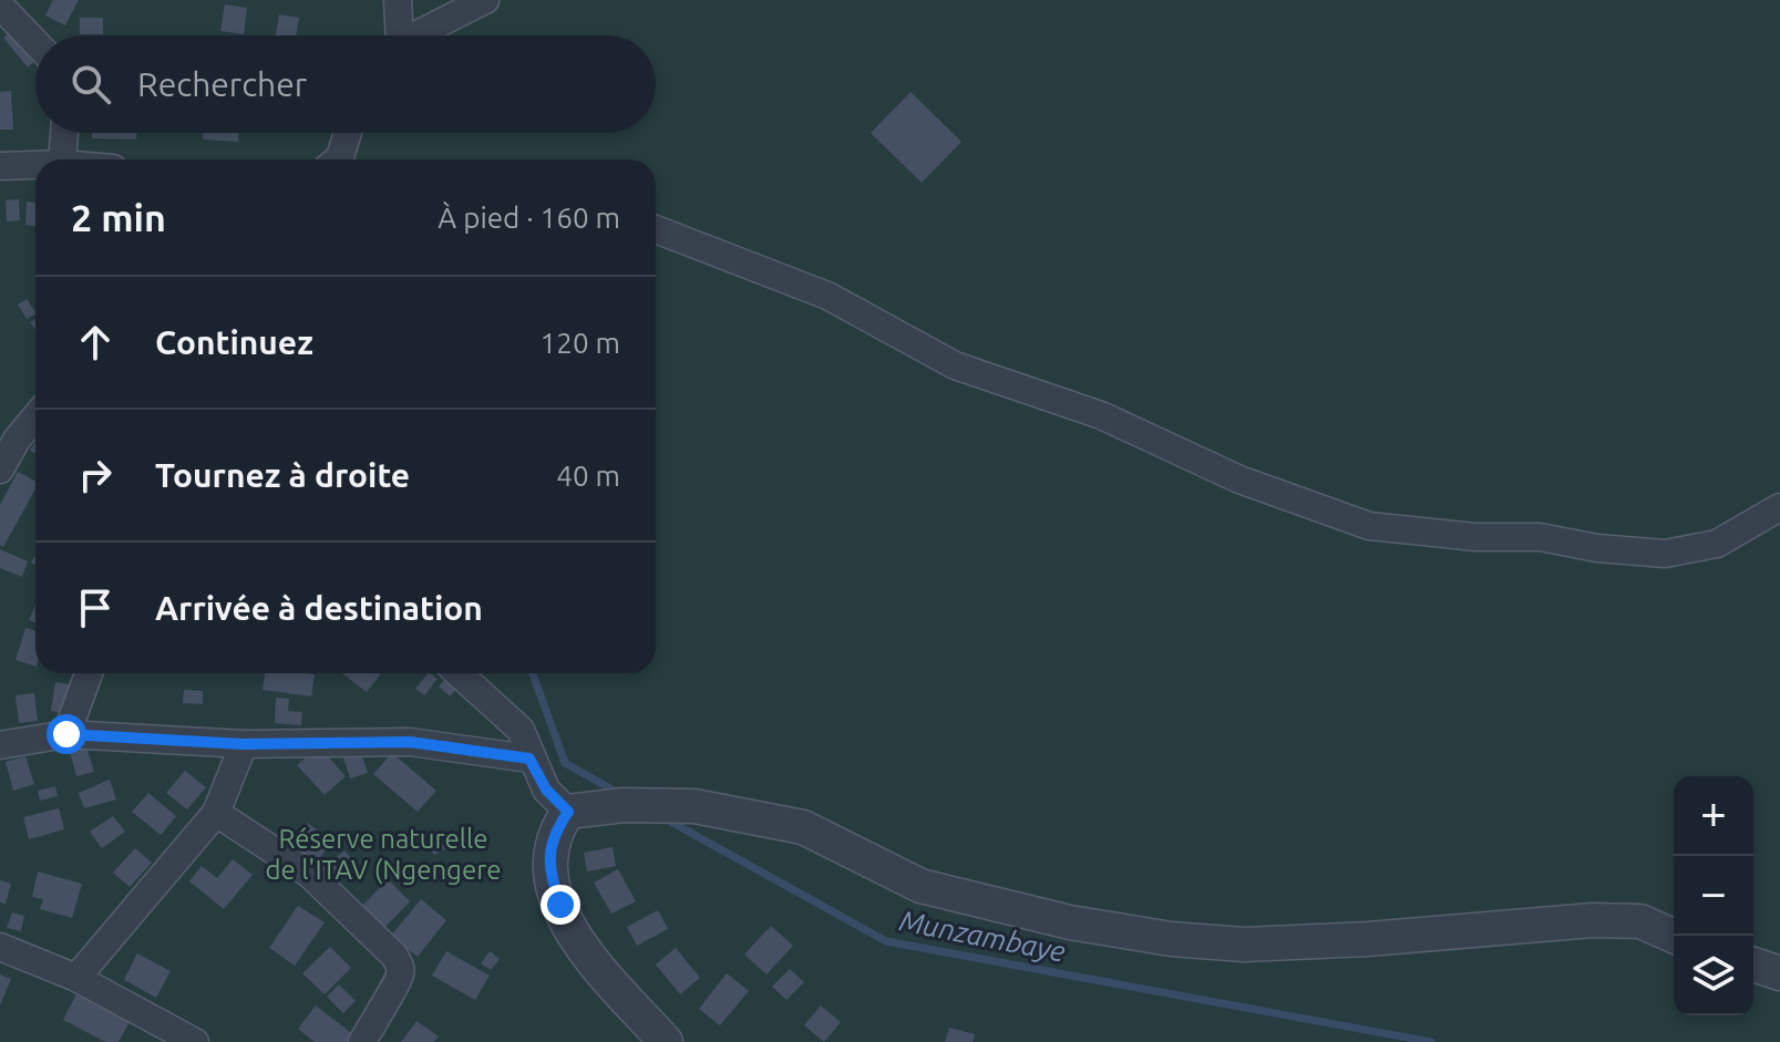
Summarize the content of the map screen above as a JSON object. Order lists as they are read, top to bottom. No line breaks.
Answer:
{"water":["Munzambaye"],"parks":["Réserve naturelle de l'ITAV (Ngengere"],"page":{"search":"Rechercher","heading":["2 min","À pied · 160 m"],"list":[["Continuez","120 m"],["Tournez à droite","40 m"],"Arrivée à destination"],"map_buttons":["+","−"]}}
